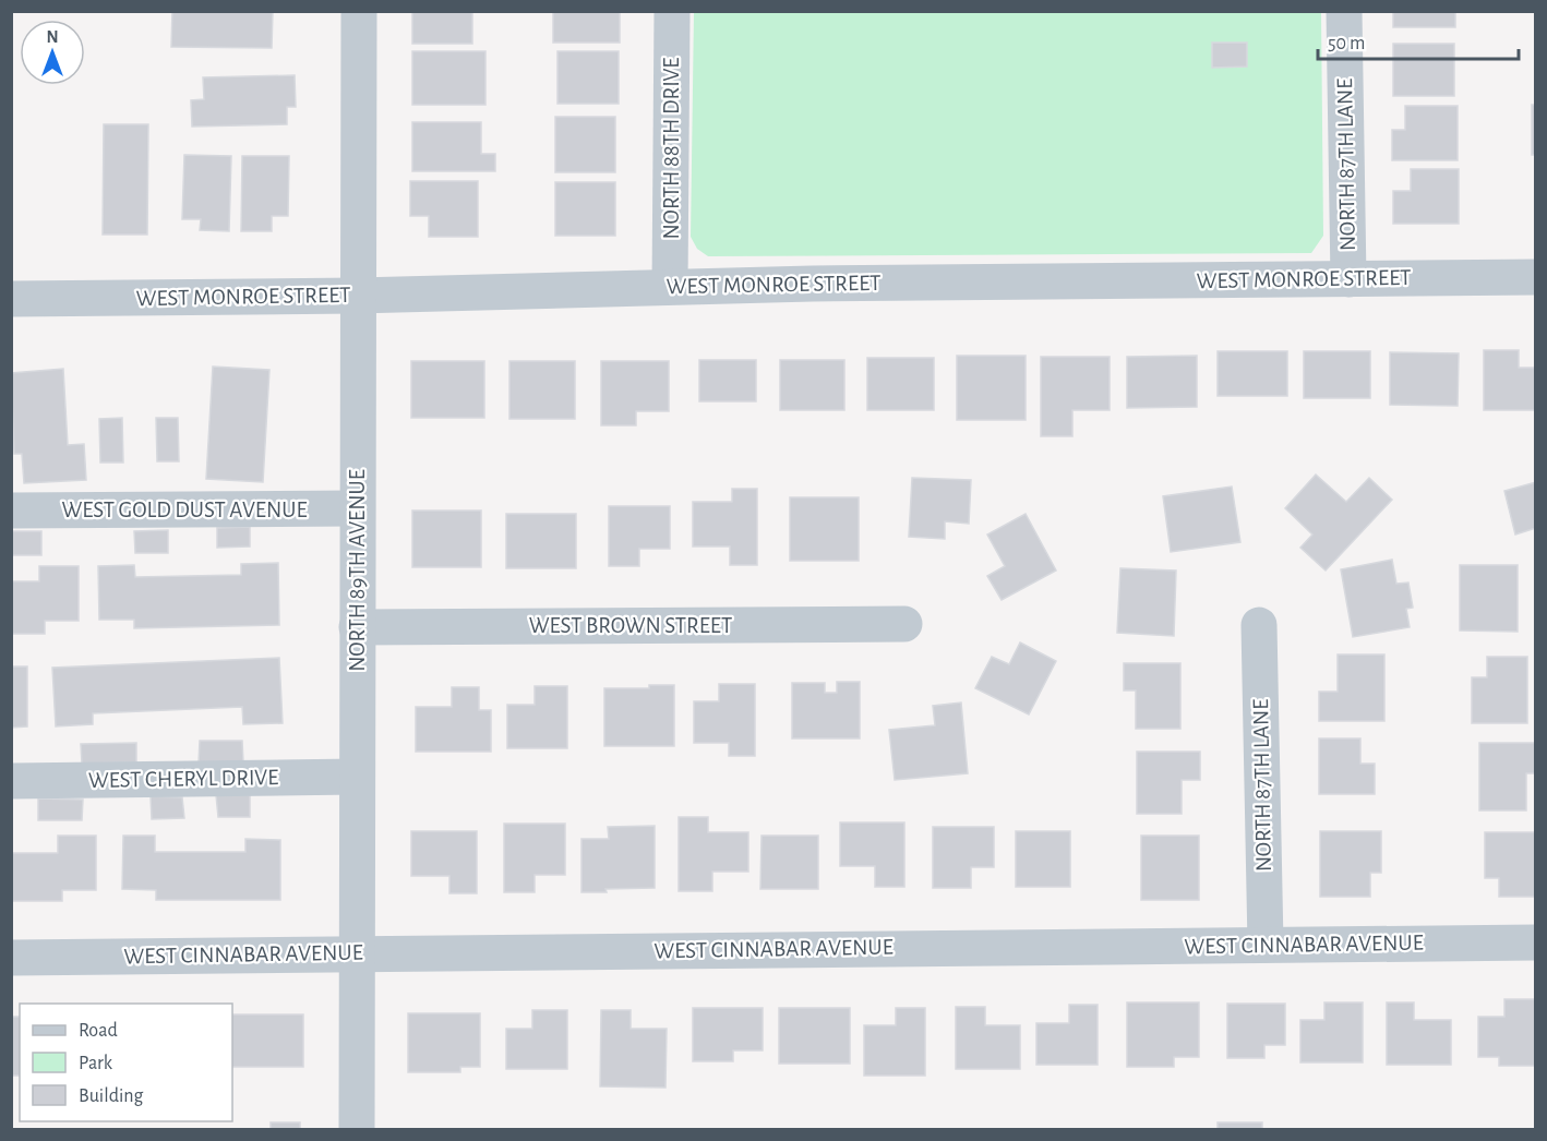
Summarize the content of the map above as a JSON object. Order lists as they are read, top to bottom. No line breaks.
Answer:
{"streets":{"street":["NORTH 88TH DRIVE","NORTH 87TH LANE","WEST MONROE STREET","WEST GOLD DUST AVENUE","NORTH 89TH AVENUE","WEST BROWN STREET","WEST CHERYL DRIVE","WEST CINNABAR AVENUE"]},"crossings":[["NORTH 88TH DRIVE","WEST MONROE STREET"],["NORTH 87TH LANE","WEST MONROE STREET"],["NORTH 87TH LANE","WEST CINNABAR AVENUE"],["WEST MONROE STREET","NORTH 89TH AVENUE"],["WEST GOLD DUST AVENUE","NORTH 89TH AVENUE"],["NORTH 89TH AVENUE","WEST BROWN STREET"],["NORTH 89TH AVENUE","WEST CHERYL DRIVE"],["NORTH 89TH AVENUE","WEST CINNABAR AVENUE"]],"legend":["Road","Park","Building"],"scale_bar":"50 m","north":"top"}
